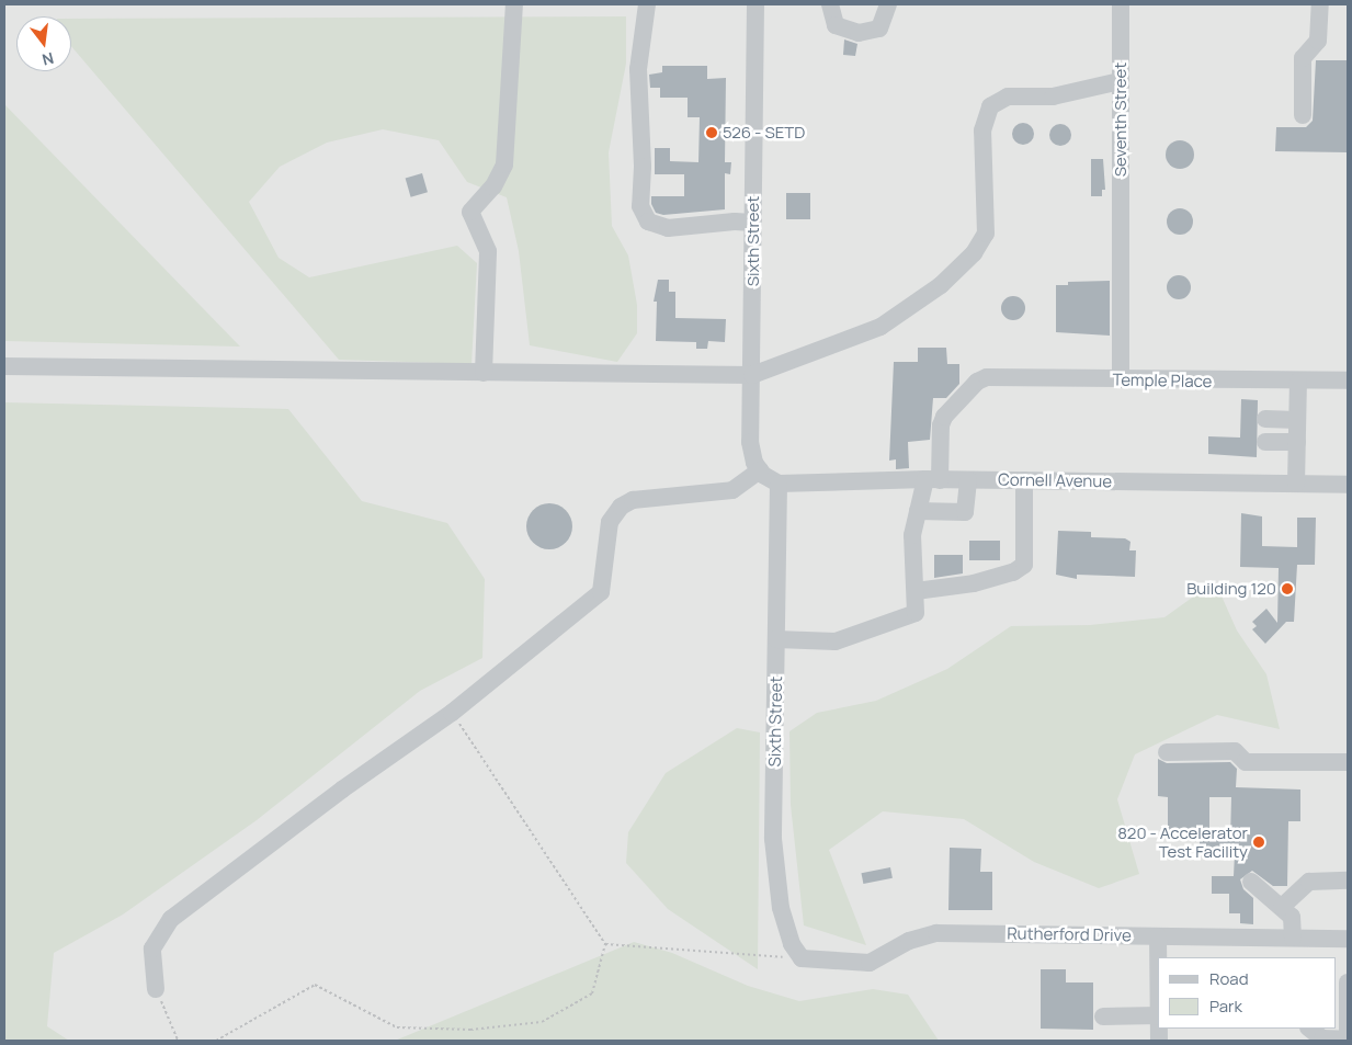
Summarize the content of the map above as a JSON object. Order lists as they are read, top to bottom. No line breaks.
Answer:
{"streets":{"street":["Seventh Street","Sixth Street","Temple Place","Cornell Avenue","Rutherford Drive"]},"crossings":[["Seventh Street","Temple Place"],["Sixth Street","Cornell Avenue"],["Sixth Street","Rutherford Drive"],["Temple Place","Cornell Avenue"]],"places":["526 - SETD","Building 120","820 - Accelerator Test Facility"],"legend":["Road","Park"],"north":"bottom"}
